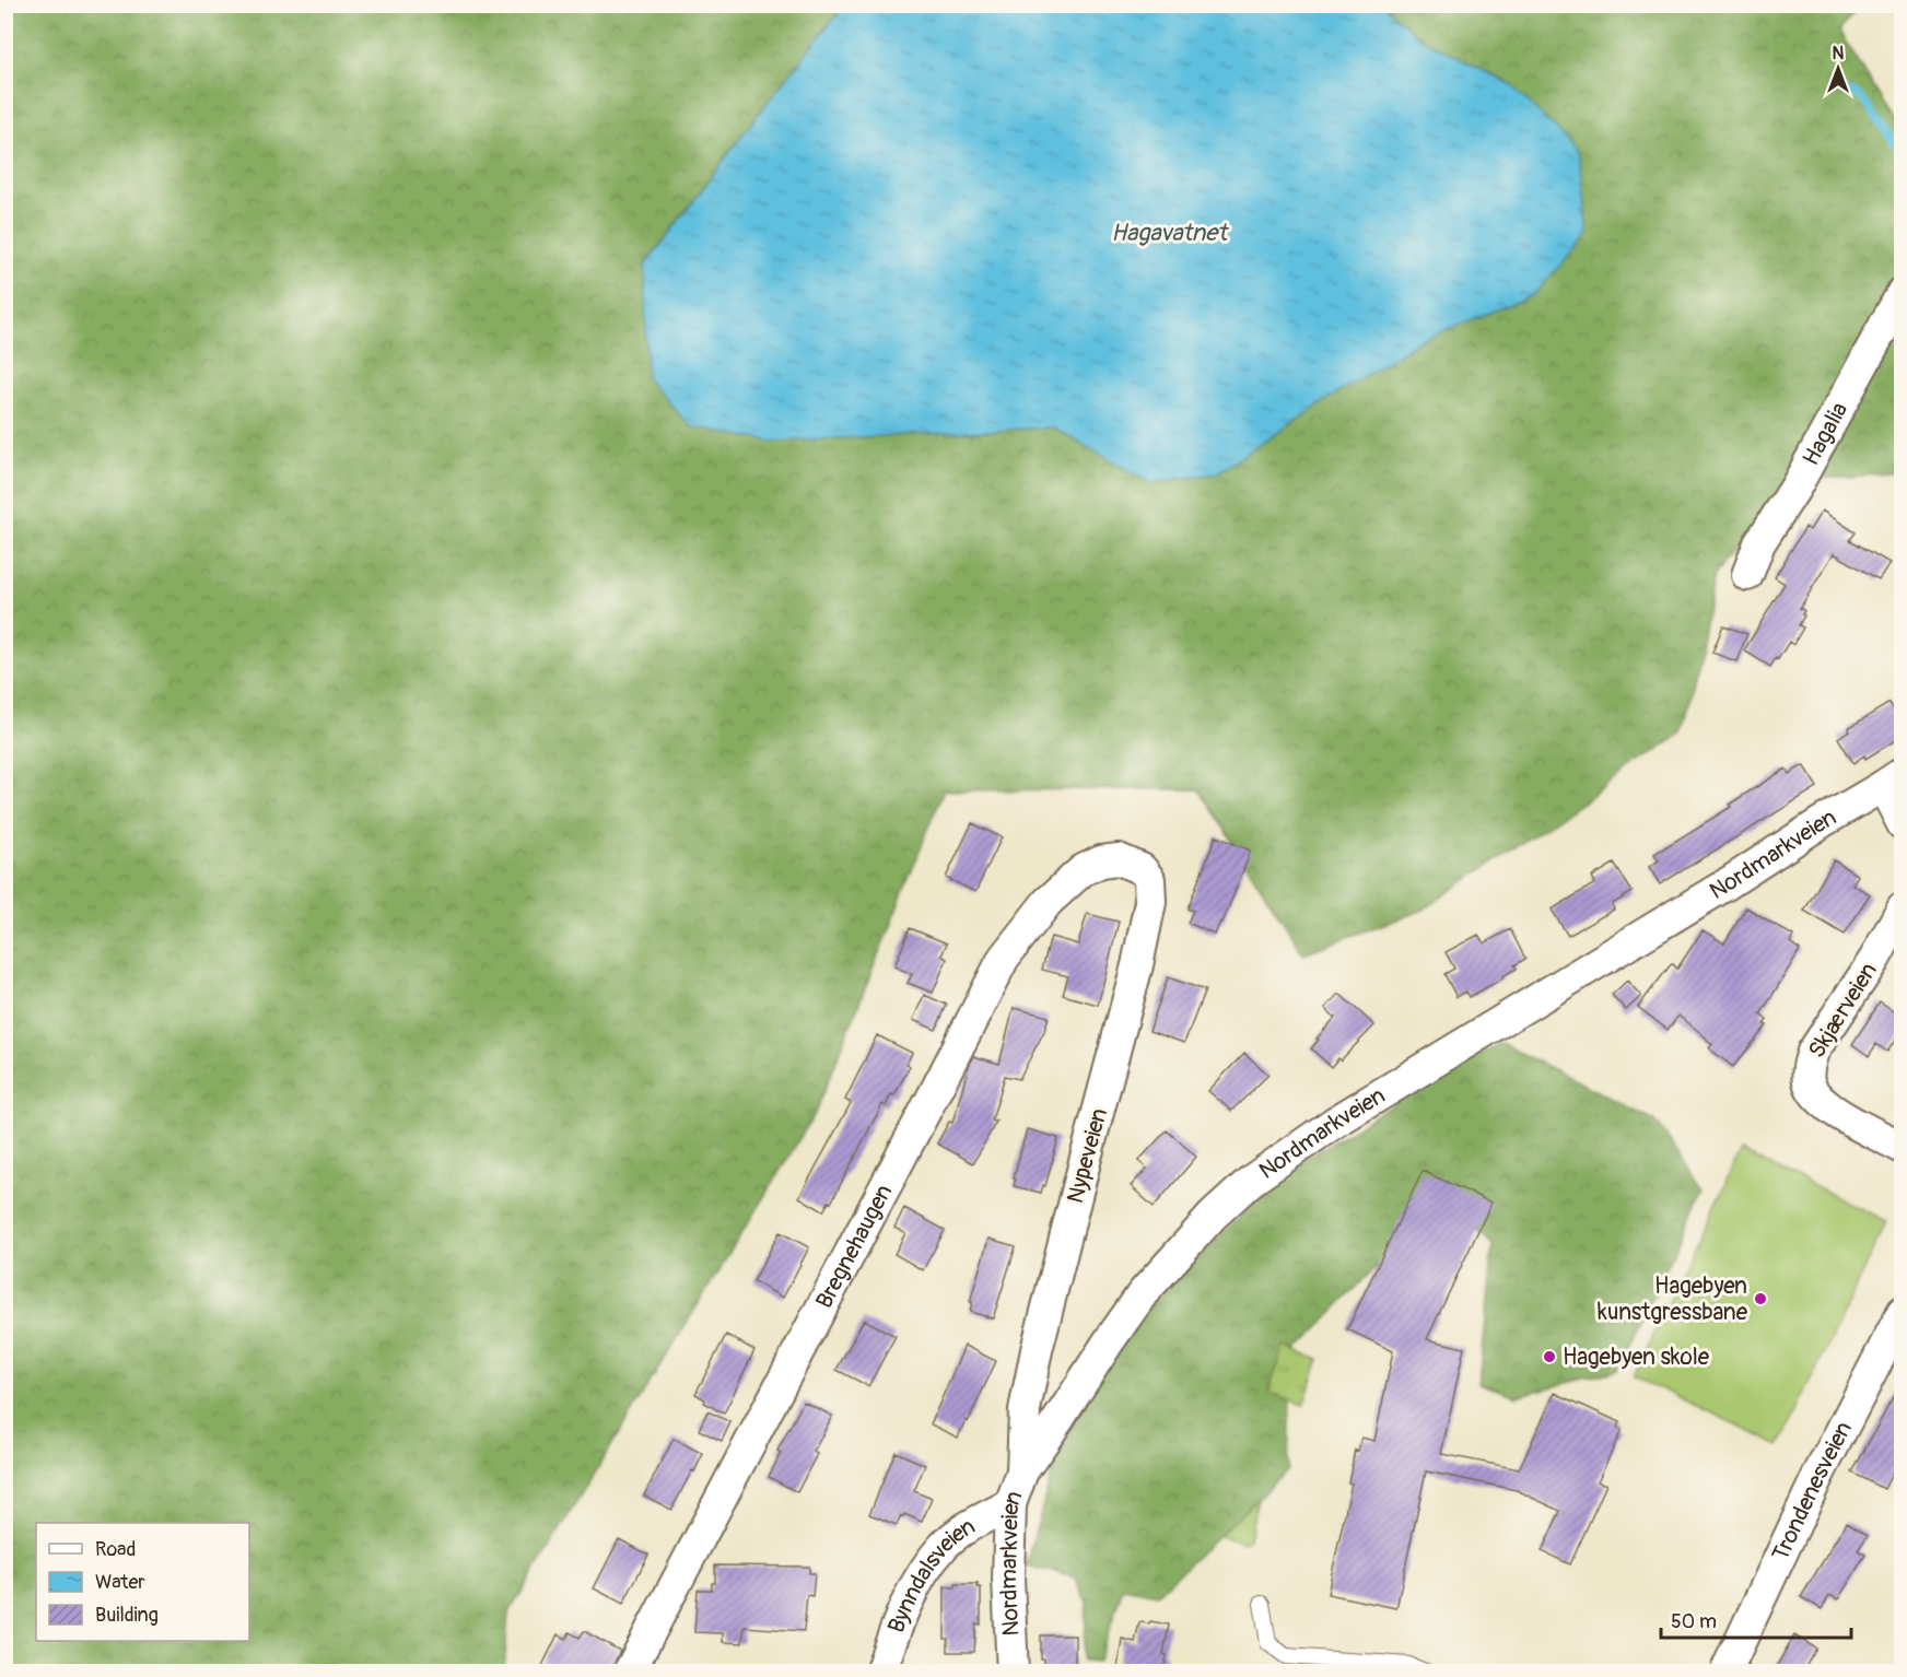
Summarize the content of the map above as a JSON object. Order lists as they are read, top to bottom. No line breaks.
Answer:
{"streets":{"street":["Hagalia","Nordmarkveien","Skjærveien","Nypeveien","Bregnehaugen","Trondenesveien","Bynndalsveien"]},"crossings":[["Nordmarkveien","Nypeveien"],["Nordmarkveien","Bynndalsveien"],["Nypeveien","Bregnehaugen"]],"water":["Hagavatnet"],"places":["Hagebyen kunstgressbane","Hagebyen skole"],"legend":["Road","Water","Building"],"scale_bar":"50 m","north":"top"}
